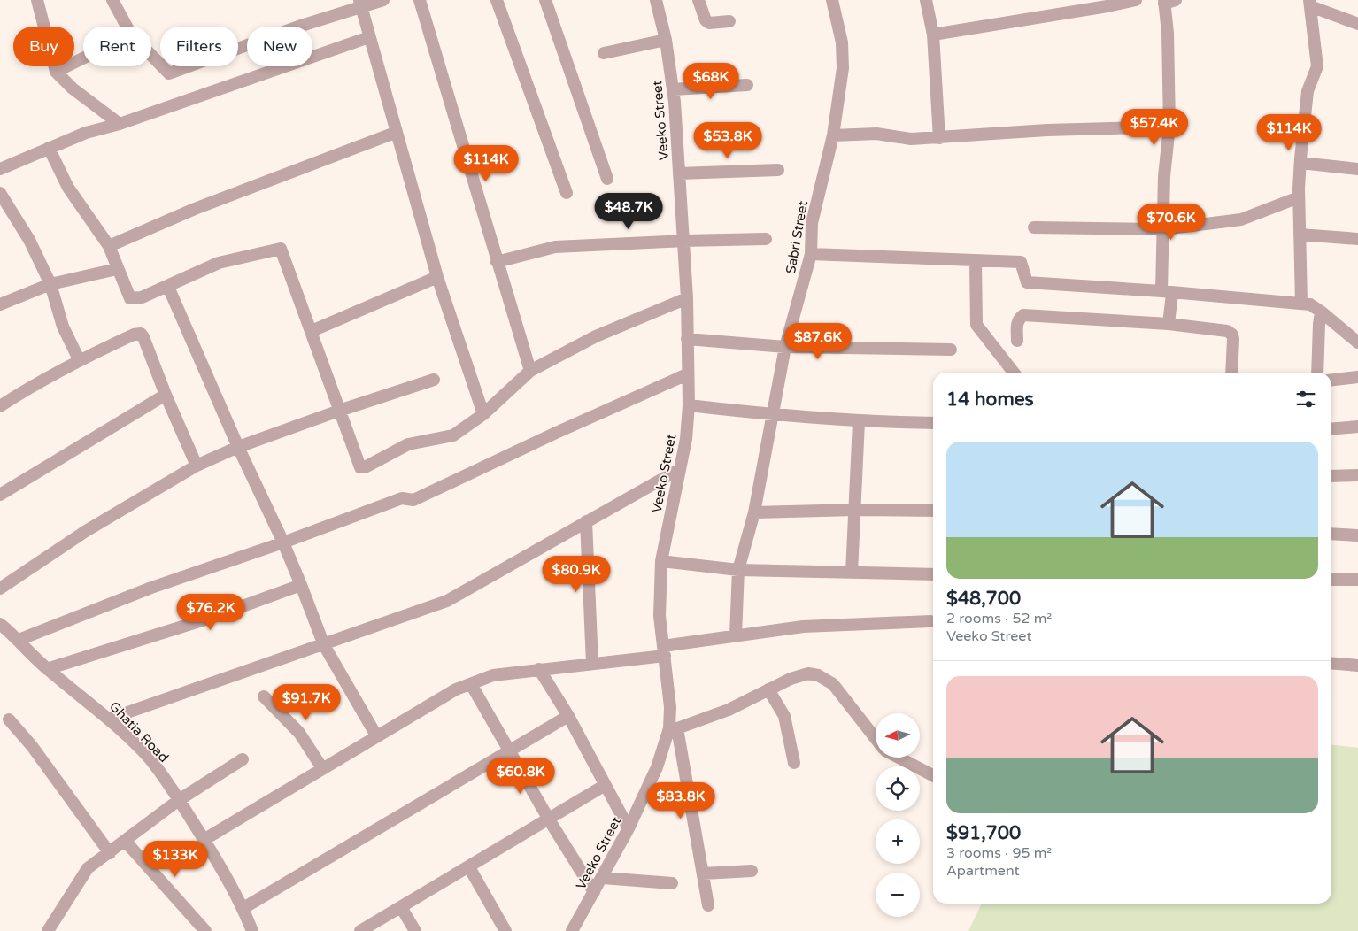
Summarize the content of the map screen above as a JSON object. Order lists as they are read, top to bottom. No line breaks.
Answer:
{"streets":{"street":["Veeko Street","Sabri Street","Ghatia Road"]},"north":"left","page":{"chip":["Buy","Rent","Filters","New"],"price":["$68K","$57.4K","$114K","$53.8K","$114K","$48.7K","$70.6K","$87.6K","$80.9K","$76.2K","$91.7K","$60.8K","$83.8K","$133K"],"heading":"14 homes","list":[{"name":"$48,700","note":"2 rooms · 52 m² · Veeko Street"},{"name":"$91,700","note":"3 rooms · 95 m² · Apartment"}],"map_buttons":["+","−"]}}
